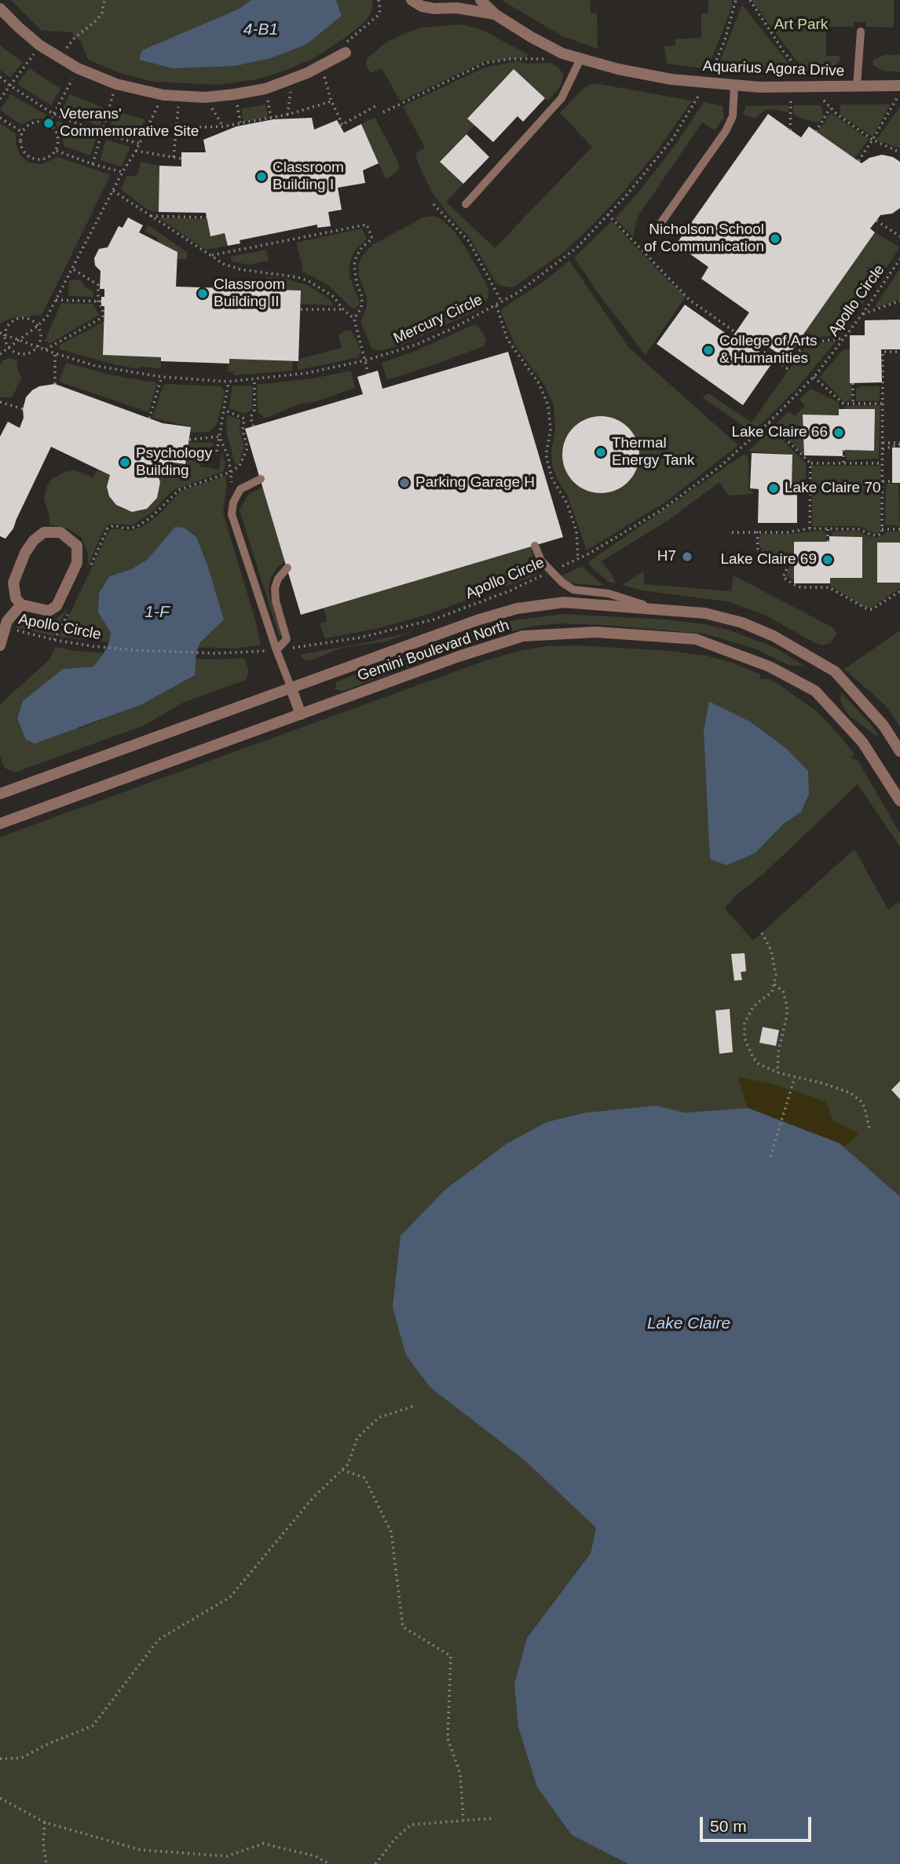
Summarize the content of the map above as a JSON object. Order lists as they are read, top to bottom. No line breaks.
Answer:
{"streets":{"street":["Aquarius Agora Drive","Gemini Boulevard North"],"path":["Apollo Circle","Mercury Circle"]},"water":["4-B1","1-F","Lake Claire"],"parks":["Art Park"],"places":["Veterans' Commemorative Site","Classroom Building I","Nicholson School of Communication","Classroom Building II","College of Arts & Humanities","Lake Claire 66","Thermal Energy Tank","Psychology Building","Parking Garage H","Lake Claire 70","H7","Lake Claire 69"],"scale_bar":"50 m"}
